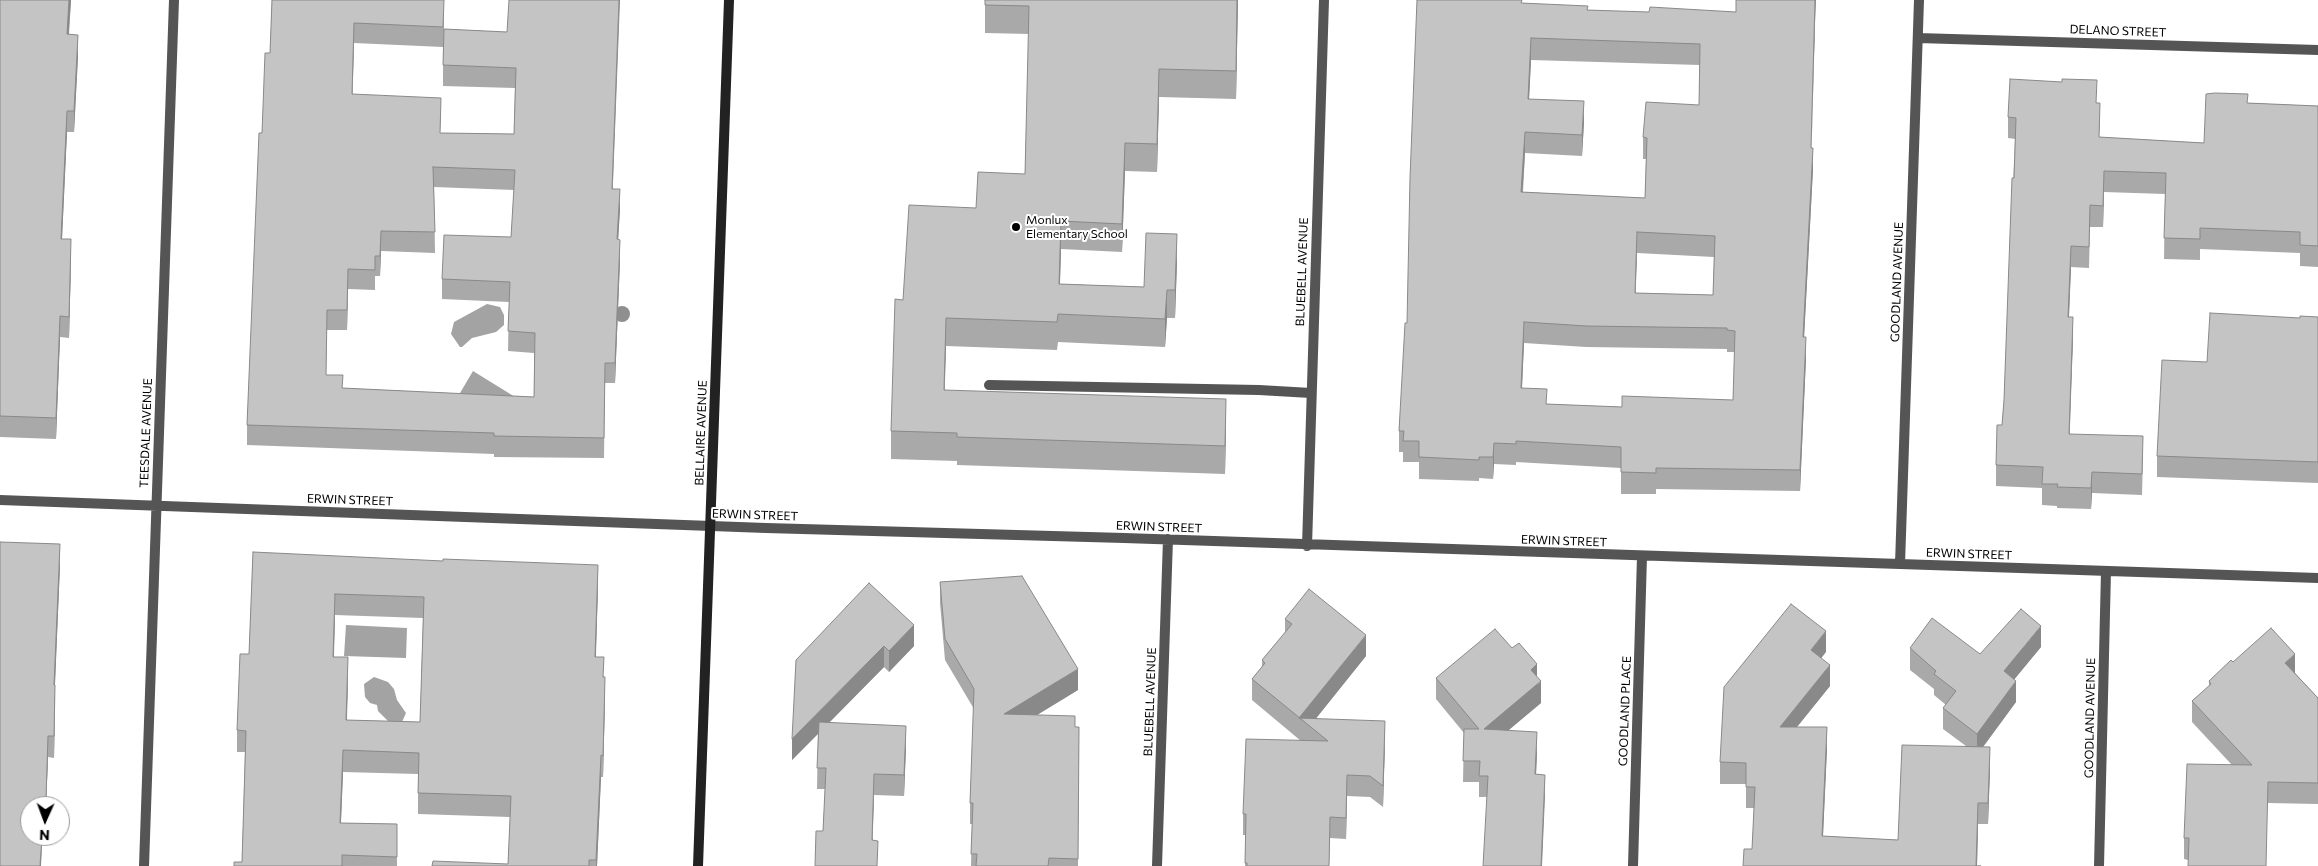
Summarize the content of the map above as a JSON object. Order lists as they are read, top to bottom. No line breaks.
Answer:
{"streets":{"street":["DELANO STREET","BLUEBELL AVENUE","GOODLAND AVENUE","TEESDALE AVENUE","BELLAIRE AVENUE","ERWIN STREET","GOODLAND PLACE"]},"crossings":[["DELANO STREET","GOODLAND AVENUE"],["BLUEBELL AVENUE","ERWIN STREET"],["GOODLAND AVENUE","ERWIN STREET"],["TEESDALE AVENUE","ERWIN STREET"],["BELLAIRE AVENUE","ERWIN STREET"],["ERWIN STREET","GOODLAND PLACE"]],"places":["Monlux Elementary School"],"north":"bottom"}
